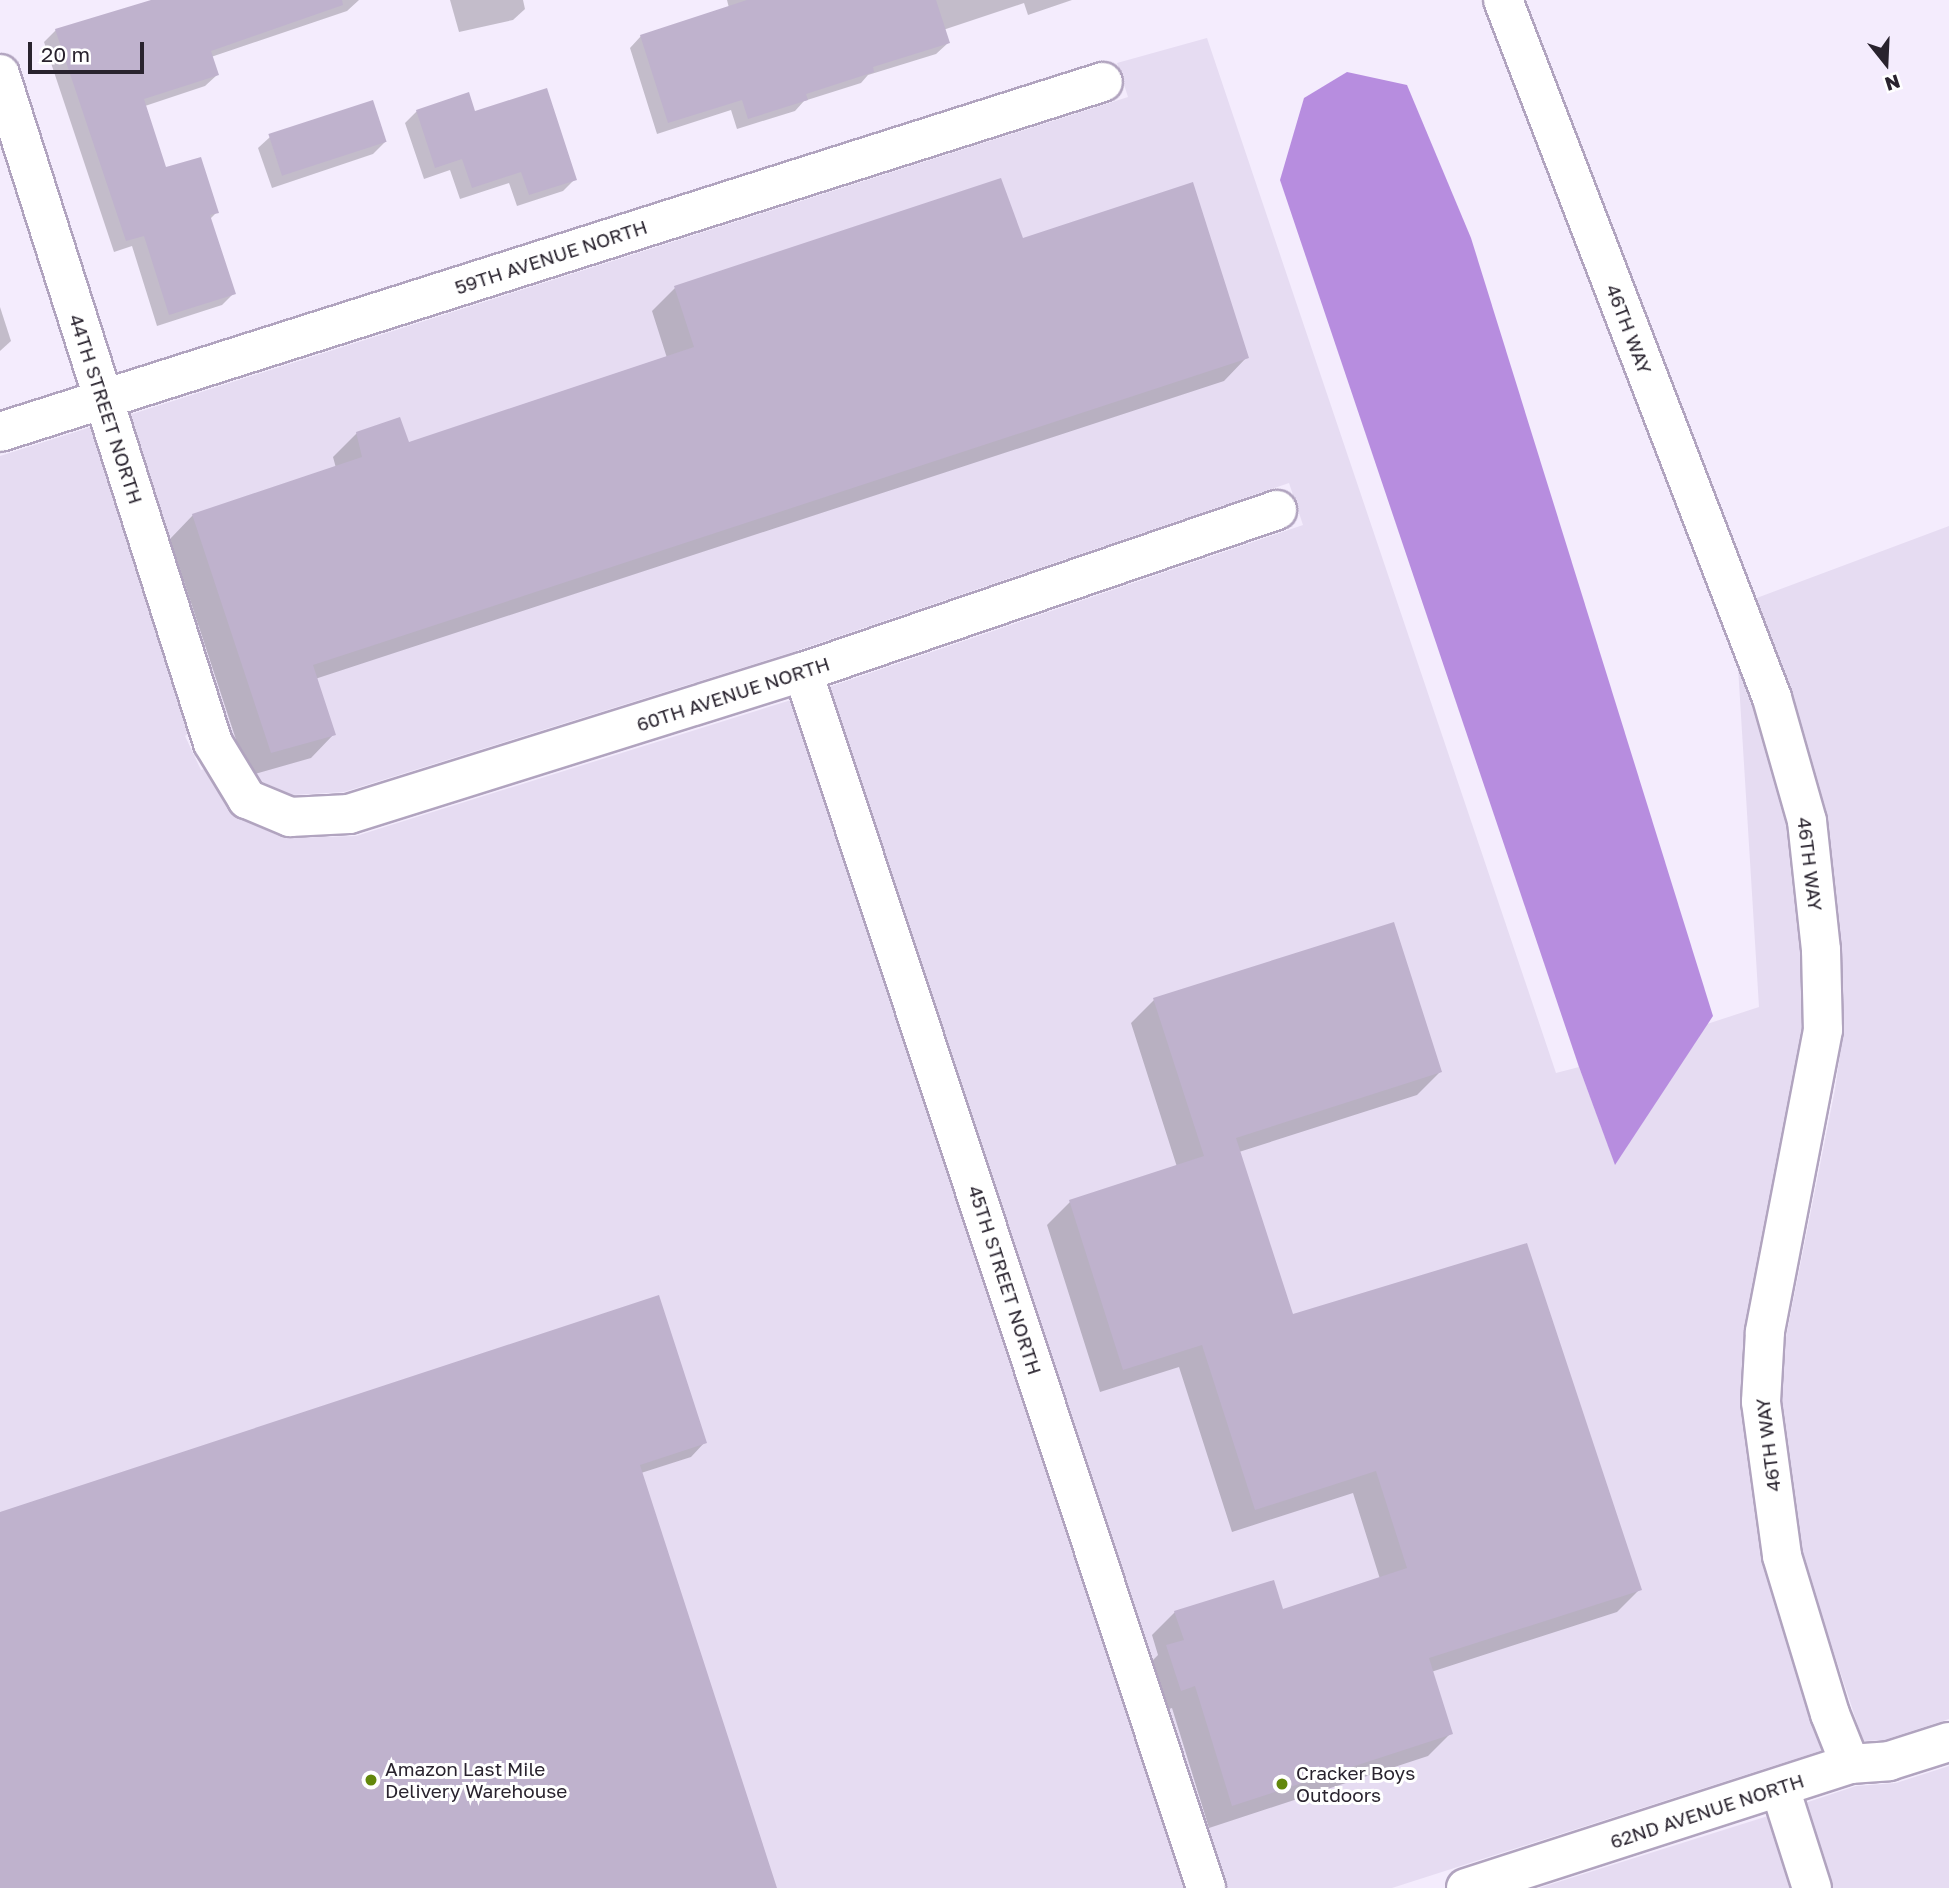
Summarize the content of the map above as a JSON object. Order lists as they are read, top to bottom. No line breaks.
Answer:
{"streets":{"street":["59TH AVENUE NORTH","46TH WAY","44TH STREET NORTH","60TH AVENUE NORTH","45TH STREET NORTH","62ND AVENUE NORTH"]},"crossings":[["59TH AVENUE NORTH","44TH STREET NORTH"],["46TH WAY","62ND AVENUE NORTH"],["44TH STREET NORTH","60TH AVENUE NORTH"],["60TH AVENUE NORTH","45TH STREET NORTH"]],"places":["Amazon Last Mile Delivery Warehouse","Cracker Boys Outdoors"],"scale_bar":"20 m","north":"bottom"}
